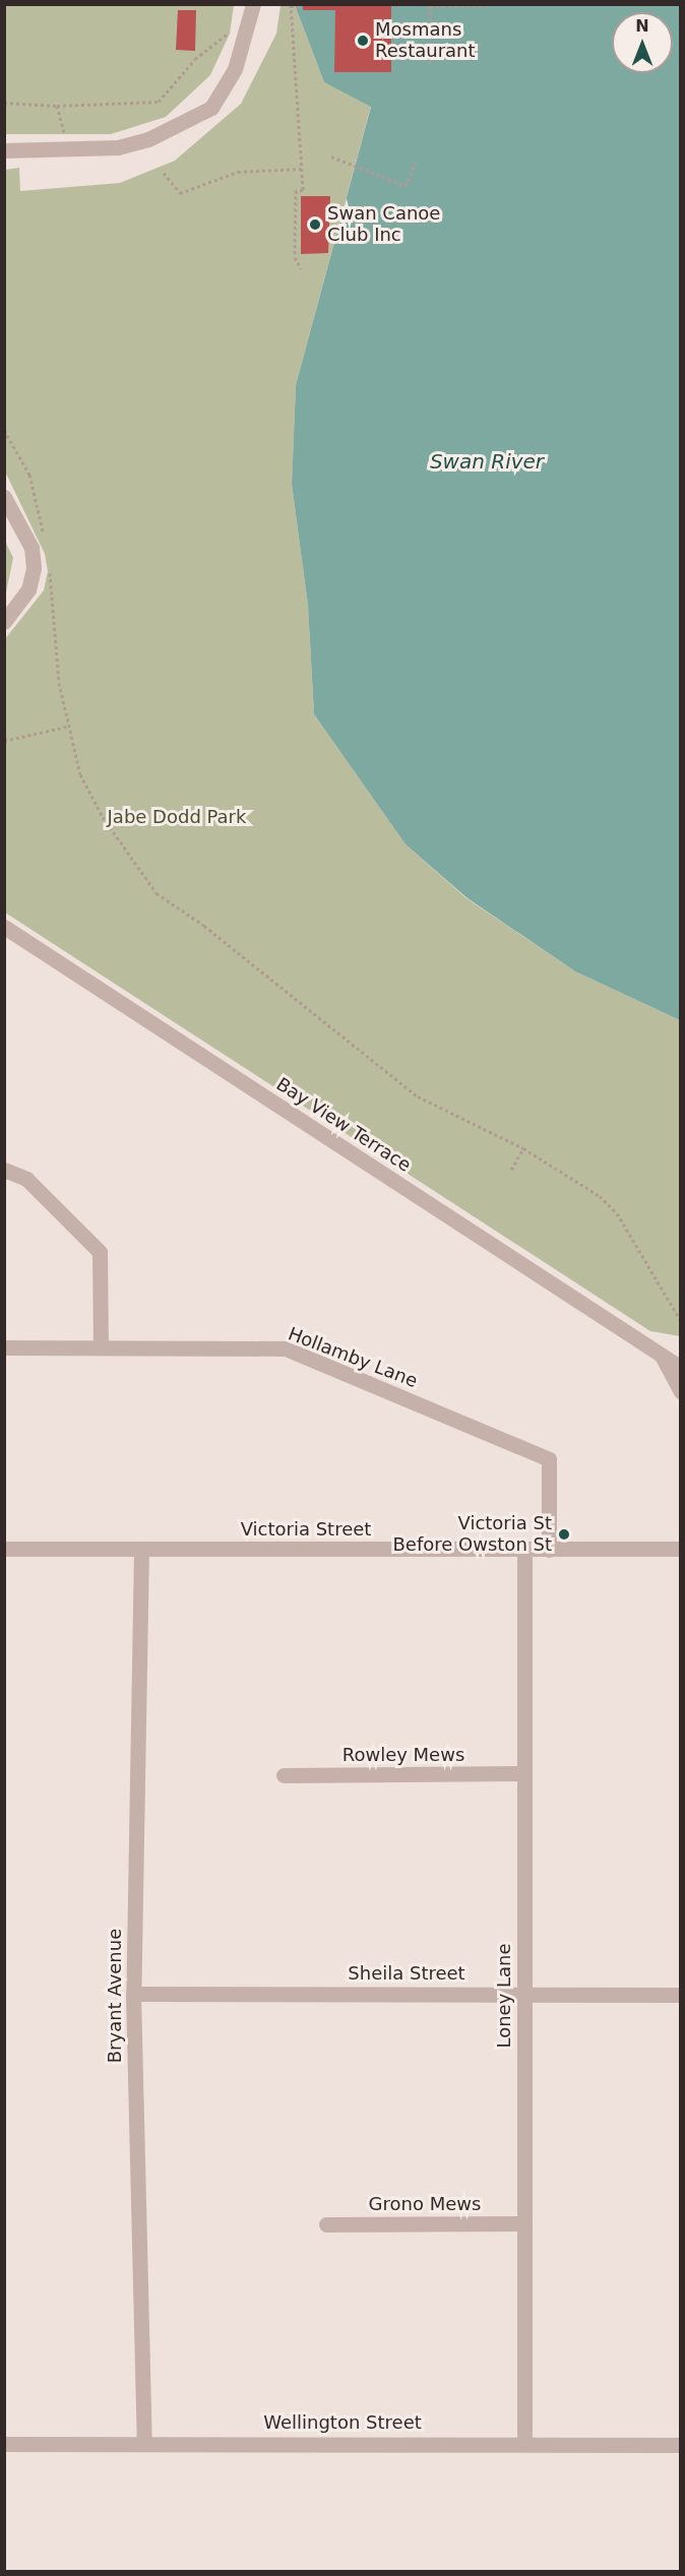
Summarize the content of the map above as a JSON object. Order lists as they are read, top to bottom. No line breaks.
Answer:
{"streets":{"street":["Bay View Terrace","Hollamby Lane","Victoria Street","Rowley Mews","Sheila Street","Bryant Avenue","Loney Lane","Grono Mews","Wellington Street"]},"crossings":[["Hollamby Lane","Victoria Street"],["Victoria Street","Bryant Avenue"],["Victoria Street","Loney Lane"],["Rowley Mews","Loney Lane"],["Sheila Street","Bryant Avenue"],["Sheila Street","Loney Lane"],["Bryant Avenue","Wellington Street"],["Loney Lane","Grono Mews"],["Loney Lane","Wellington Street"]],"water":["Swan River"],"parks":["Jabe Dodd Park"],"places":["Mosmans Restaurant","Swan Canoe Club Inc","Victoria St Before Owston St"],"north":"top"}
